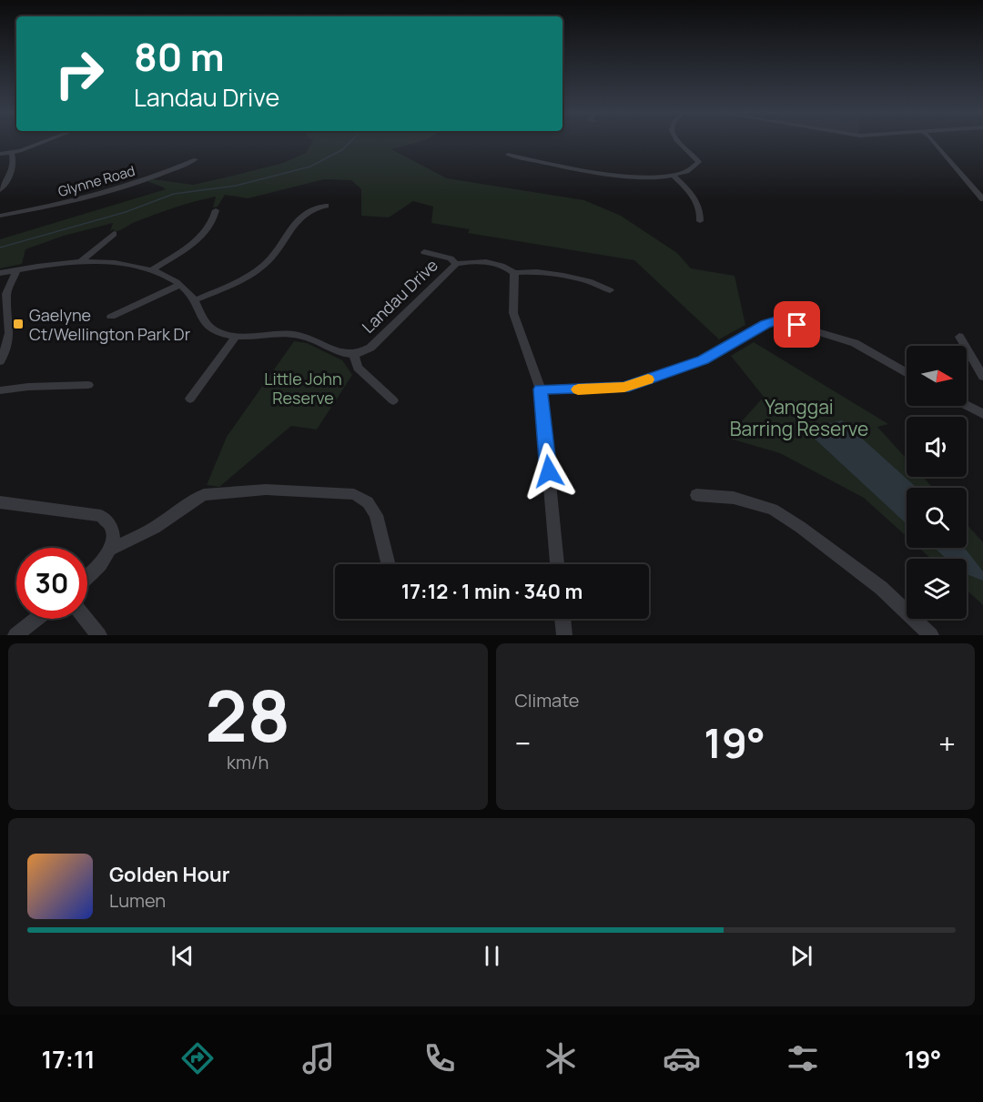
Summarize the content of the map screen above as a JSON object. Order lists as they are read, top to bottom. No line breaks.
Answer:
{"streets":{"street":["Glynne Road","Landau Drive"]},"parks":["Little John Reserve","Yanggai Barring Reserve"],"places":{"transit":["Gaelyne Ct/Wellington Park Dr"]},"north":"right","page":{"turn":["80 m","Landau Drive"],"limit":"30","trip":"17:12 · 1 min · 340 m","tile":[["28","km/h"],"Climate"],"heat":["−","19°","+"],"song":["Golden Hour","Lumen"],"tabs":["17:11","19°"]}}
